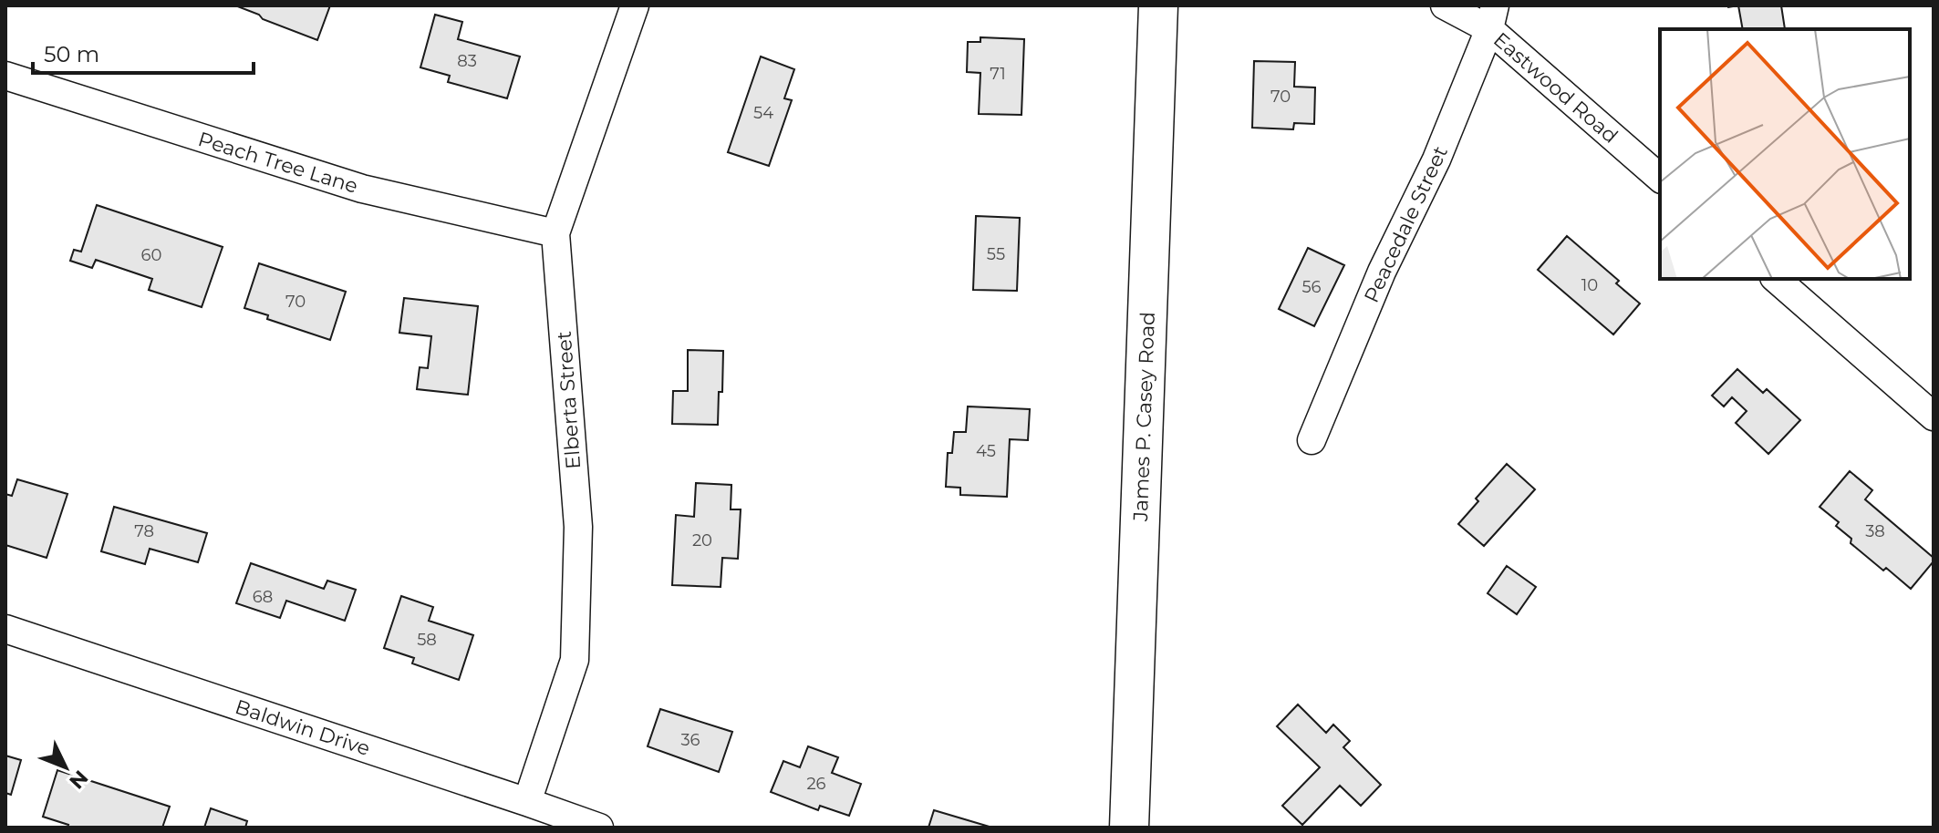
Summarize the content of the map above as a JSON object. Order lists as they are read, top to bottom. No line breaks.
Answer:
{"streets":{"main road":["James P. Casey Road"],"street":["Eastwood Road","Peach Tree Lane","Peacedale Street","Elberta Street","Baldwin Drive"]},"crossings":[["Eastwood Road","Peacedale Street"],["Peach Tree Lane","Elberta Street"],["Elberta Street","Baldwin Drive"]],"house_numbers":["83","71","70","54","55","60","10","56","70","45","78","38","20","68","58","36","26"],"scale_bar":"50 m","north":"bottom right"}
